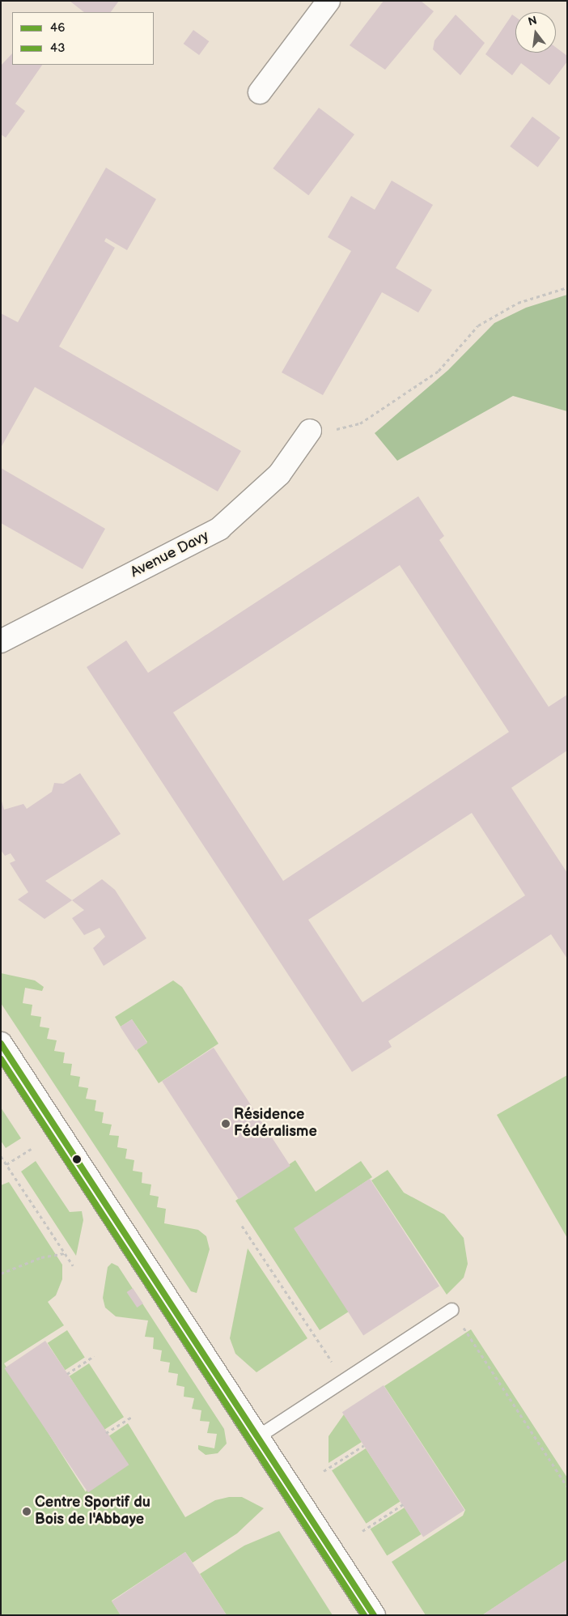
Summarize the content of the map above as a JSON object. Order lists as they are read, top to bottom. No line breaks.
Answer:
{"streets":{"street":["Avenue Davy"]},"places":["Résidence Fédéralisme","Centre Sportif du Bois de l'Abbaye"],"lines":["transit line 46","transit line 43"],"legend":["46","43"],"north":"top"}
